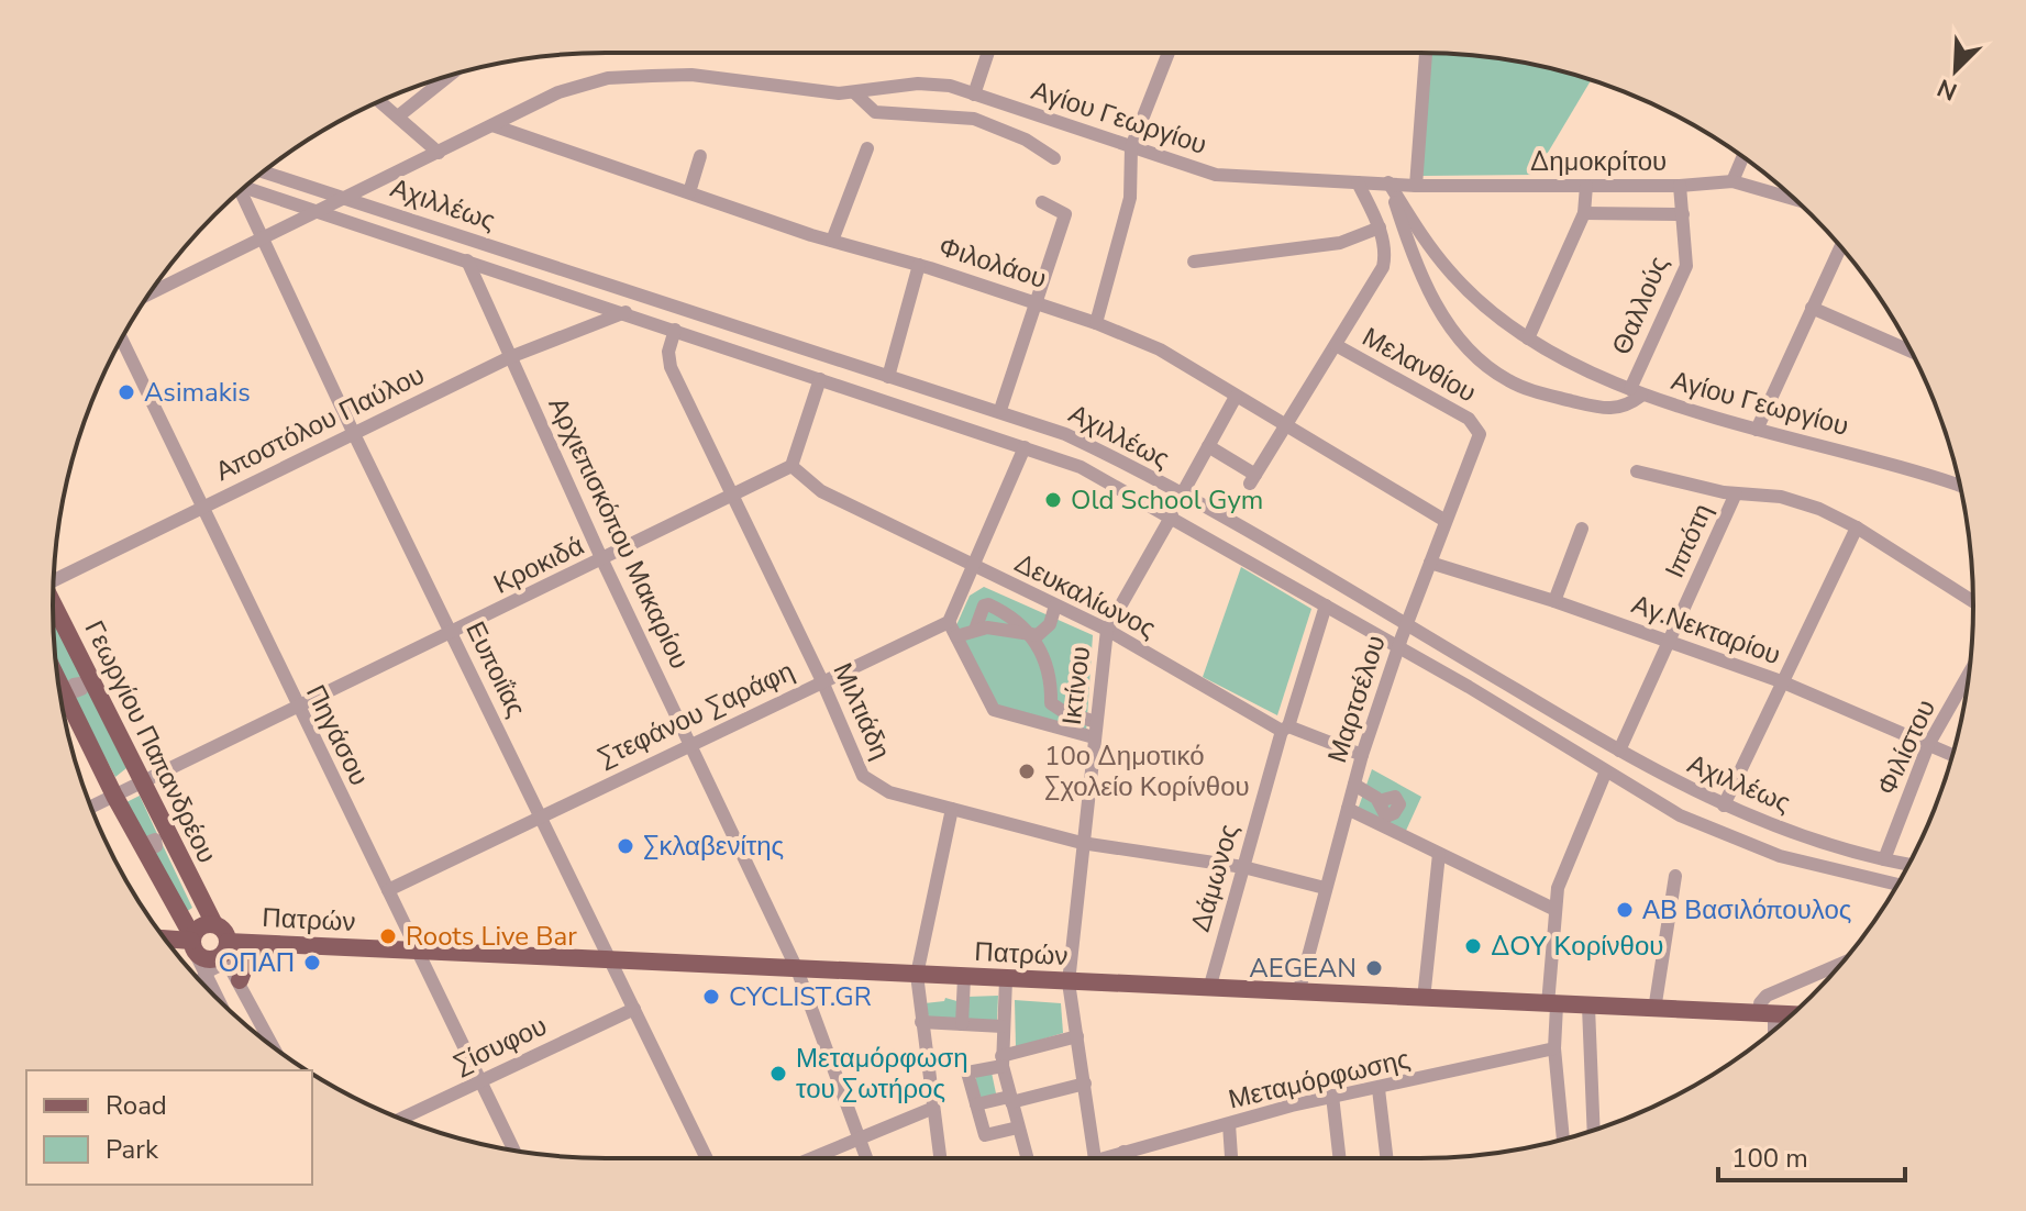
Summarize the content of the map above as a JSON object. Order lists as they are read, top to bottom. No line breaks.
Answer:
{"streets":{"main road":["Γεωργίου Παπανδρέου","Πατρών"],"street":["Αγίου Γεωργίου","Δημοκρίτου","Αχιλλέως","Φιλολάου","Θαλλούς","Μελανθίου","Αποστόλου Παύλου","Αρχιεπισκόπου Μακαρίου","Ιππότη","Κροκιδά","Δευκαλίωνος","Αγ.Νεκταρίου","Ευποιΐας","Ικτίνου","Μαρτσέλου","Μιλτιάδη","Στεφάνου Σαράφη","Πηγάσου","Φιλίστου","Δάμωνος","Σίσυφου","Μεταμόρφωσης"]},"crossings":[["Αγίου Γεωργίου","Δημοκρίτου"],["Αγίου Γεωργίου","Αχιλλέως"],["Αγίου Γεωργίου","Φιλολάου"],["Αγίου Γεωργίου","Θαλλούς"],["Αγίου Γεωργίου","Ευποιΐας"],["Δημοκρίτου","Θαλλούς"],["Αχιλλέως","Αποστόλου Παύλου"],["Αχιλλέως","Αρχιεπισκόπου Μακαρίου"],["Αχιλλέως","Ιππότη"],["Αχιλλέως","Ικτίνου"],["Αχιλλέως","Μαρτσέλου"],["Αχιλλέως","Μιλτιάδη"],["Αχιλλέως","Φιλίστου"],["Αχιλλέως","Δάμωνος"],["Φιλολάου","Μαρτσέλου"],["Μελανθίου","Μαρτσέλου"],["Αποστόλου Παύλου","Αρχιεπισκόπου Μακαρίου"],["Αποστόλου Παύλου","Ευποιΐας"],["Αποστόλου Παύλου","Πηγάσου"],["Αρχιεπισκόπου Μακαρίου","Κροκιδά"],["Αρχιεπισκόπου Μακαρίου","Στεφάνου Σαράφη"],["Αρχιεπισκόπου Μακαρίου","Πατρών"],["Ιππότη","Αγ.Νεκταρίου"],["Κροκιδά","Δευκαλίωνος"],["Κροκιδά","Ευποιΐας"],["Κροκιδά","Μιλτιάδη"],["Κροκιδά","Πηγάσου"],["Κροκιδά","Γεωργίου Παπανδρέου"],["Δευκαλίωνος","Ικτίνου"],["Δευκαλίωνος","Μαρτσέλου"],["Δευκαλίωνος","Δάμωνος"],["Αγ.Νεκταρίου","Μαρτσέλου"],["Αγ.Νεκταρίου","Φιλίστου"],["Ευποιΐας","Στεφάνου Σαράφη"],["Ευποιΐας","Πατρών"],["Ευποιΐας","Σίσυφου"],["Ικτίνου","Μιλτιάδη"],["Ικτίνου","Πατρών"],["Μαρτσέλου","Μιλτιάδη"],["Μαρτσέλου","Πατρών"],["Μιλτιάδη","Στεφάνου Σαράφη"],["Μιλτιάδη","Δάμωνος"],["Στεφάνου Σαράφη","Πηγάσου"],["Πηγάσου","Πατρών"],["Πηγάσου","Σίσυφου"],["Γεωργίου Παπανδρέου","Πατρών"],["Δάμωνος","Πατρών"]],"places":["Asimakis","Old School Gym","10ο Δημοτικό Σχολείο Κορίνθου","Σκλαβενίτης","ΑΒ Βασιλόπουλος","Roots Live Bar","ΔΟΥ Κορίνθου","ΟΠΑΠ","AEGEAN","CYCLIST.GR","Μεταμόρφωση του Σωτήρος"],"legend":["Road","Park"],"scale_bar":"100 m","north":"bottom left"}
